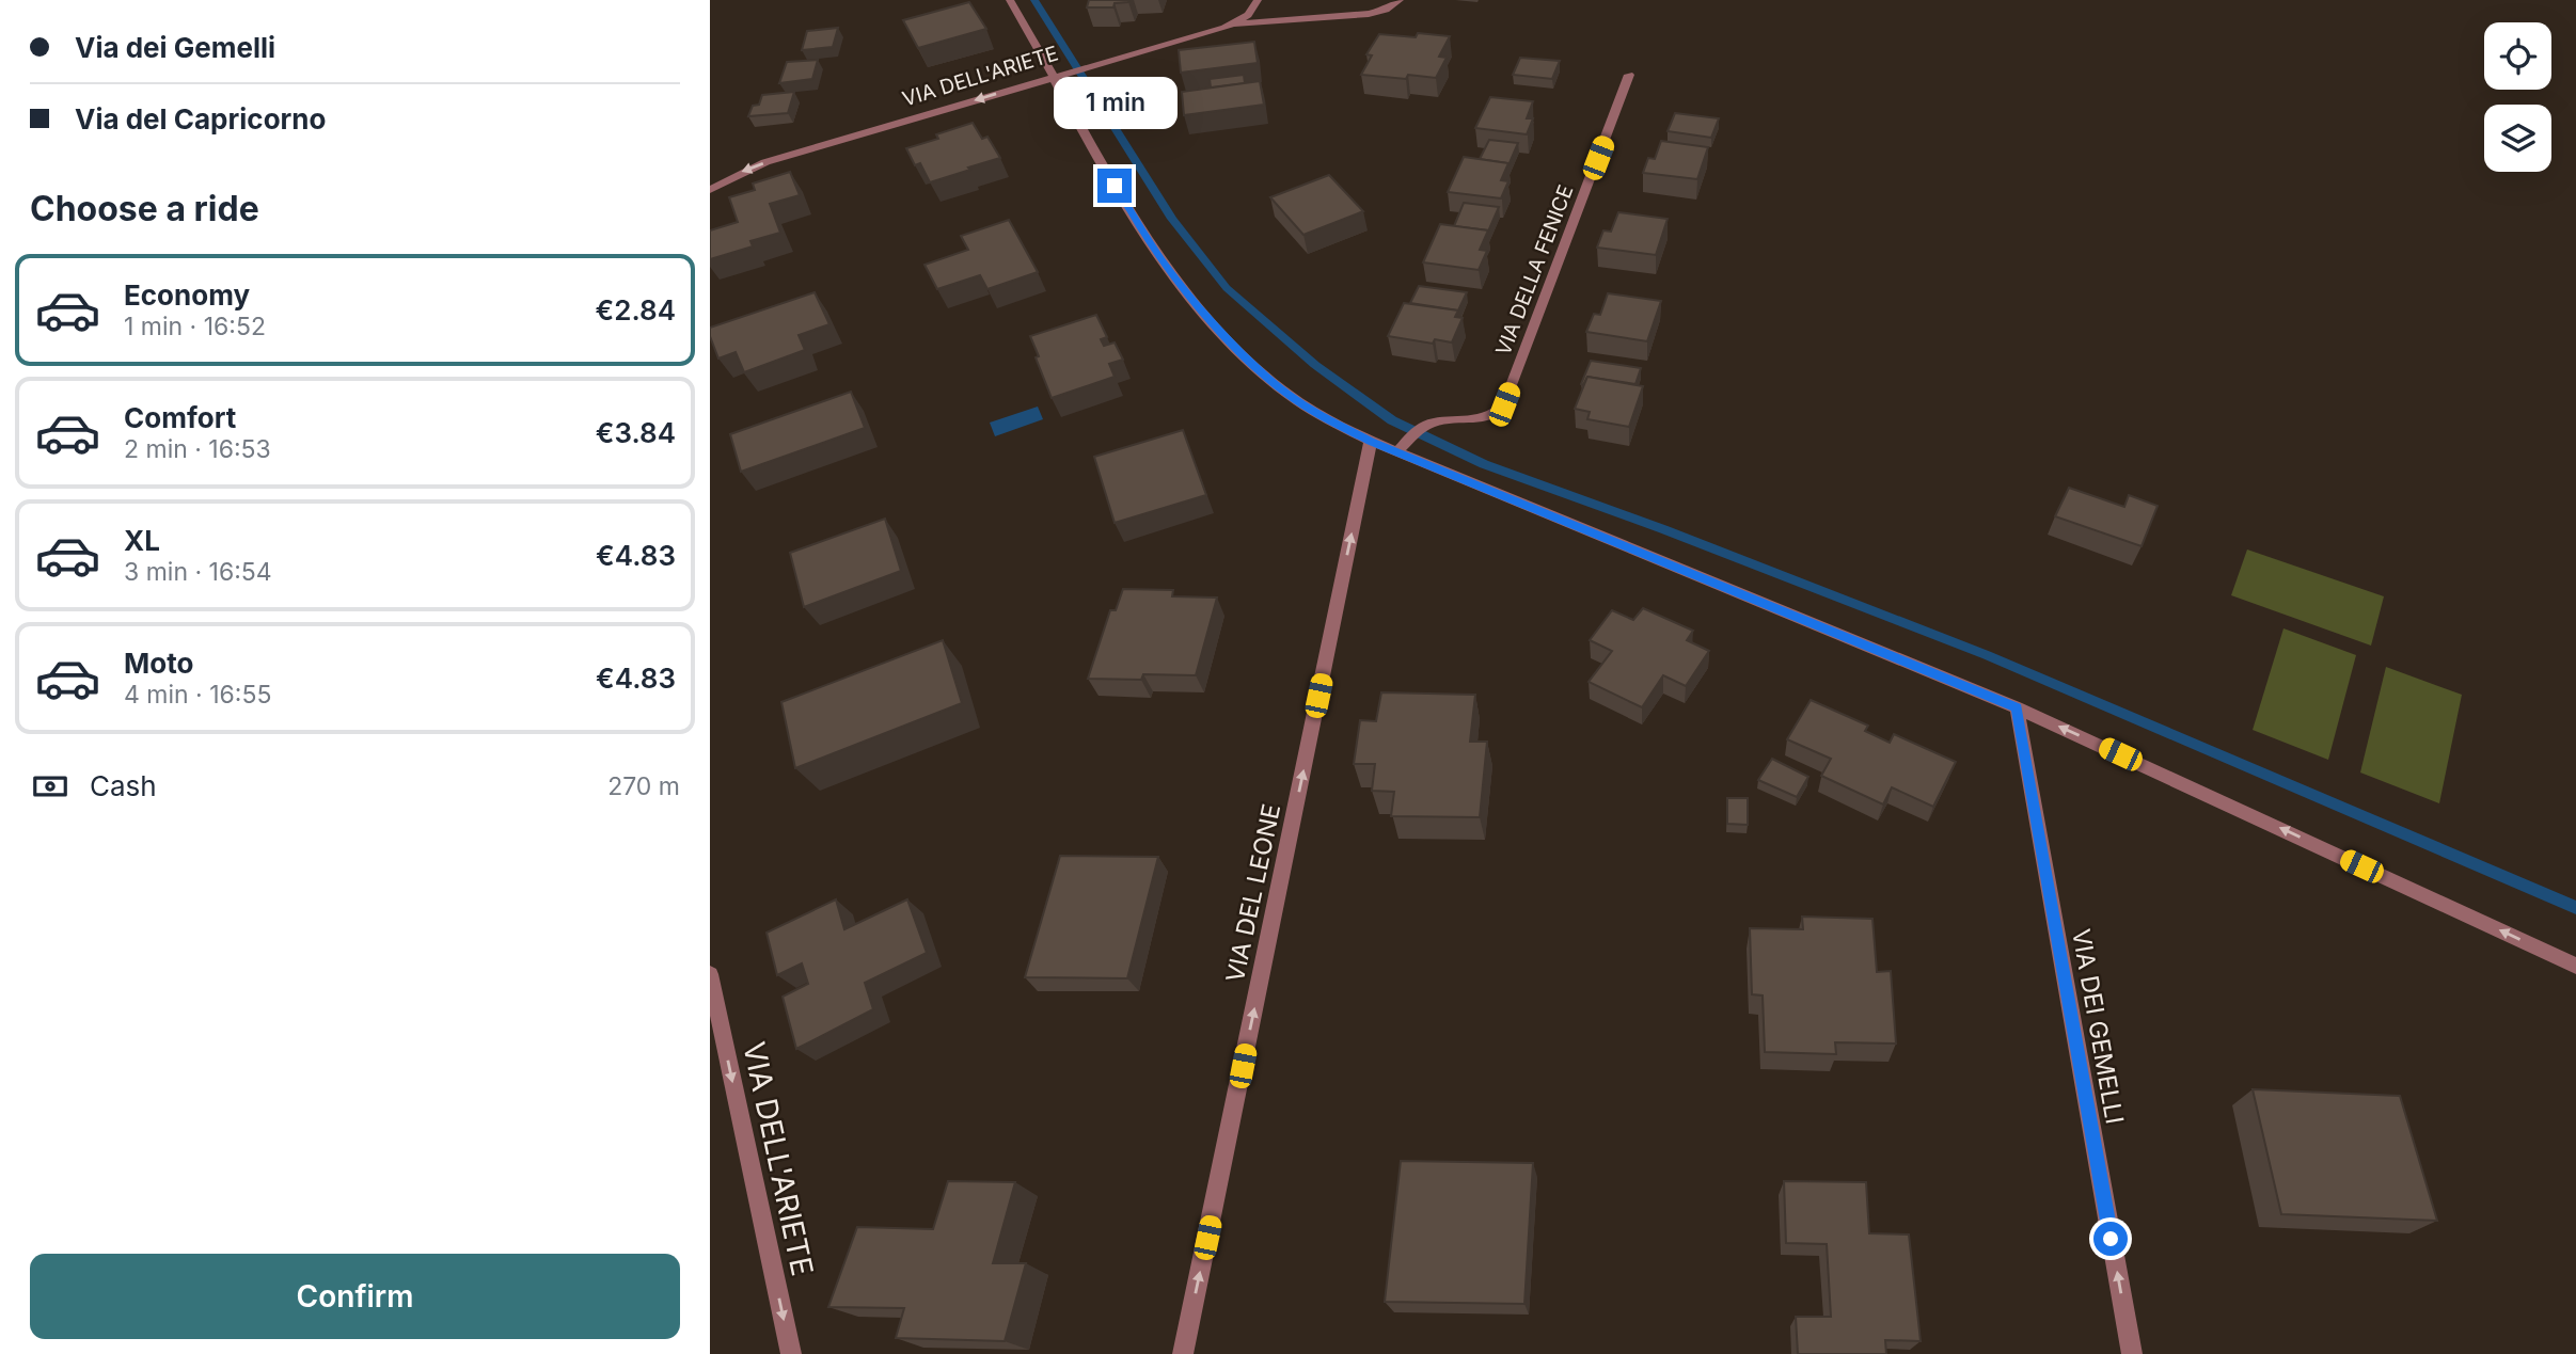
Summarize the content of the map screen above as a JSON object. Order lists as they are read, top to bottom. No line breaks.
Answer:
{"streets":{"street":["VIA DELL'ARIETE","VIA DELLA FENICE","VIA DEL LEONE","VIA DEI GEMELLI"]},"one_way":["VIA DEL LEONE","VIA DEI GEMELLI"],"page":{"banner":["Via dei Gemelli","Via del Capricorno"],"bubble":"1 min","heading":"Choose a ride","list":[{"name":"Economy","note":"1 min · 16:52","value":"€2.84"},{"name":"Comfort","note":"2 min · 16:53","value":"€3.84"},{"name":"XL","note":"3 min · 16:54","value":"€4.83"},{"name":"Moto","note":"4 min · 16:55","value":"€4.83"}],"pay":["Cash","270 m"],"buttons":"Confirm"}}
